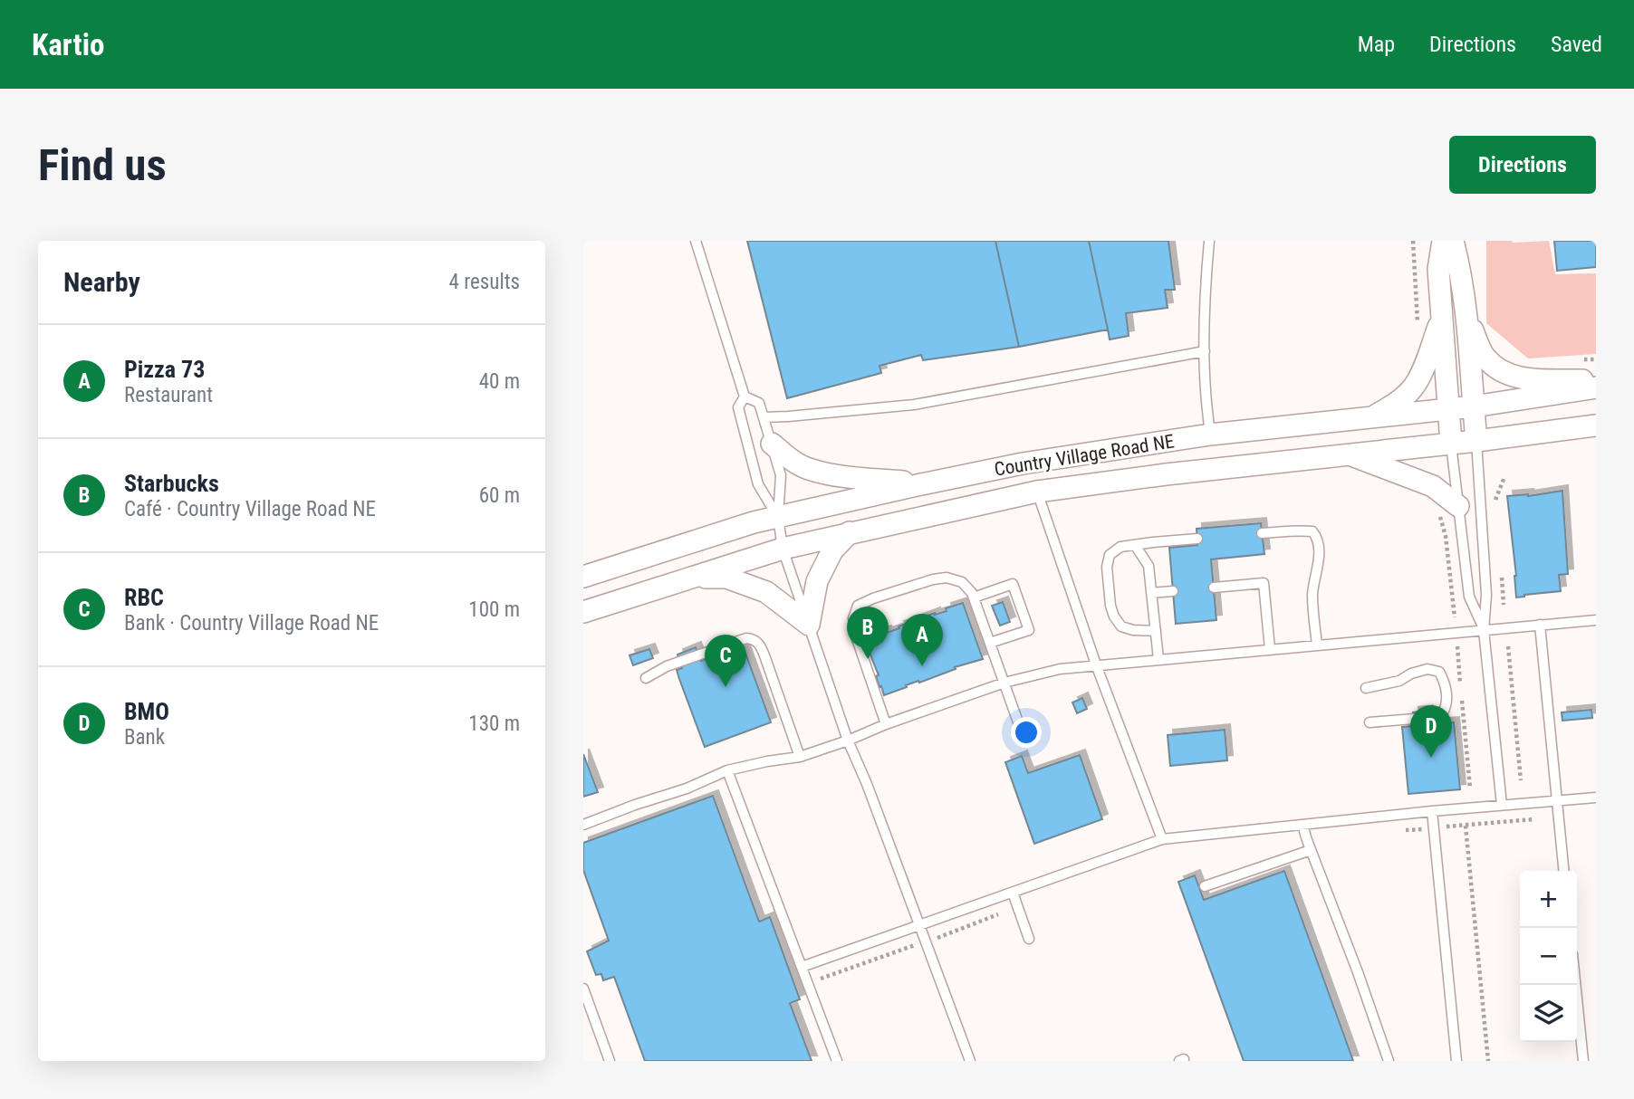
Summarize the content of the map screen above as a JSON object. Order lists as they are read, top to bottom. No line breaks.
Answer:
{"streets":{"street":["Country Village Road NE"]},"page":{"header":"Kartio","nav":["Map","Directions","Saved"],"buttons":"Directions","title":"Find us","heading":["Nearby","4 results"],"list":[{"mark":"A","name":"Pizza 73","note":"Restaurant","value":"40 m"},{"mark":"B","name":"Starbucks","note":"Café · Country Village Road NE","value":"60 m"},{"mark":"C","name":"RBC","note":"Bank · Country Village Road NE","value":"100 m"},{"mark":"D","name":"BMO","note":"Bank","value":"130 m"}],"pins":["B","A","C","D"],"map_buttons":["+","−"]}}
